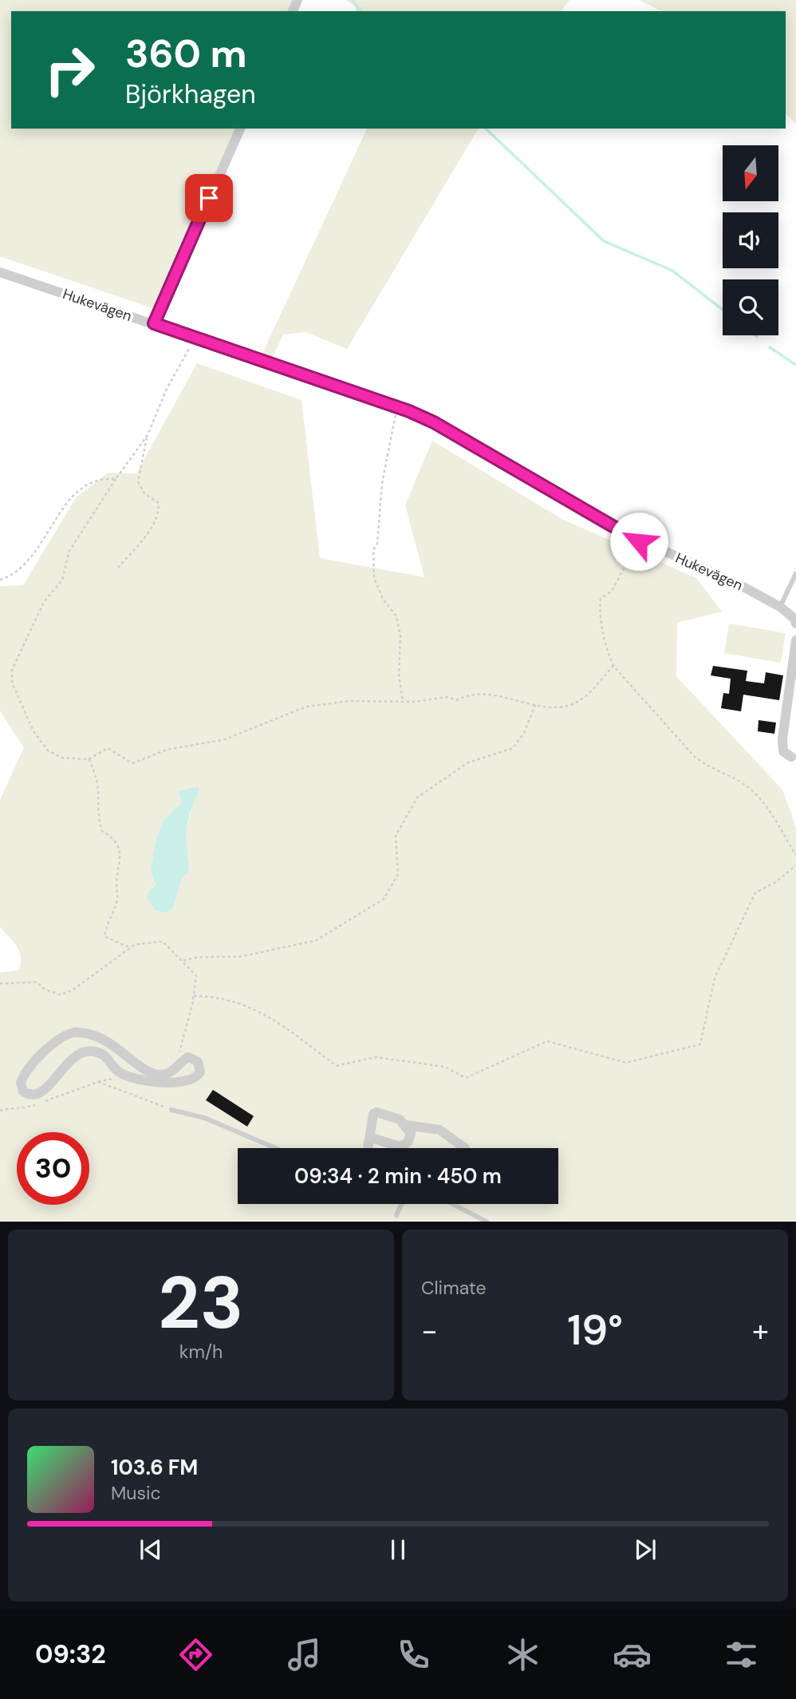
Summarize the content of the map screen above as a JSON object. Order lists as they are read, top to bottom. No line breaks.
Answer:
{"streets":{"street":["Hukevägen"]},"north":"bottom","page":{"turn":["360 m","Björkhagen"],"limit":"30","trip":"09:34 · 2 min · 450 m","tile":[["23","km/h"],"Climate"],"heat":["−","19°","+"],"song":["103.6 FM","Music"],"tabs":"09:32"}}
